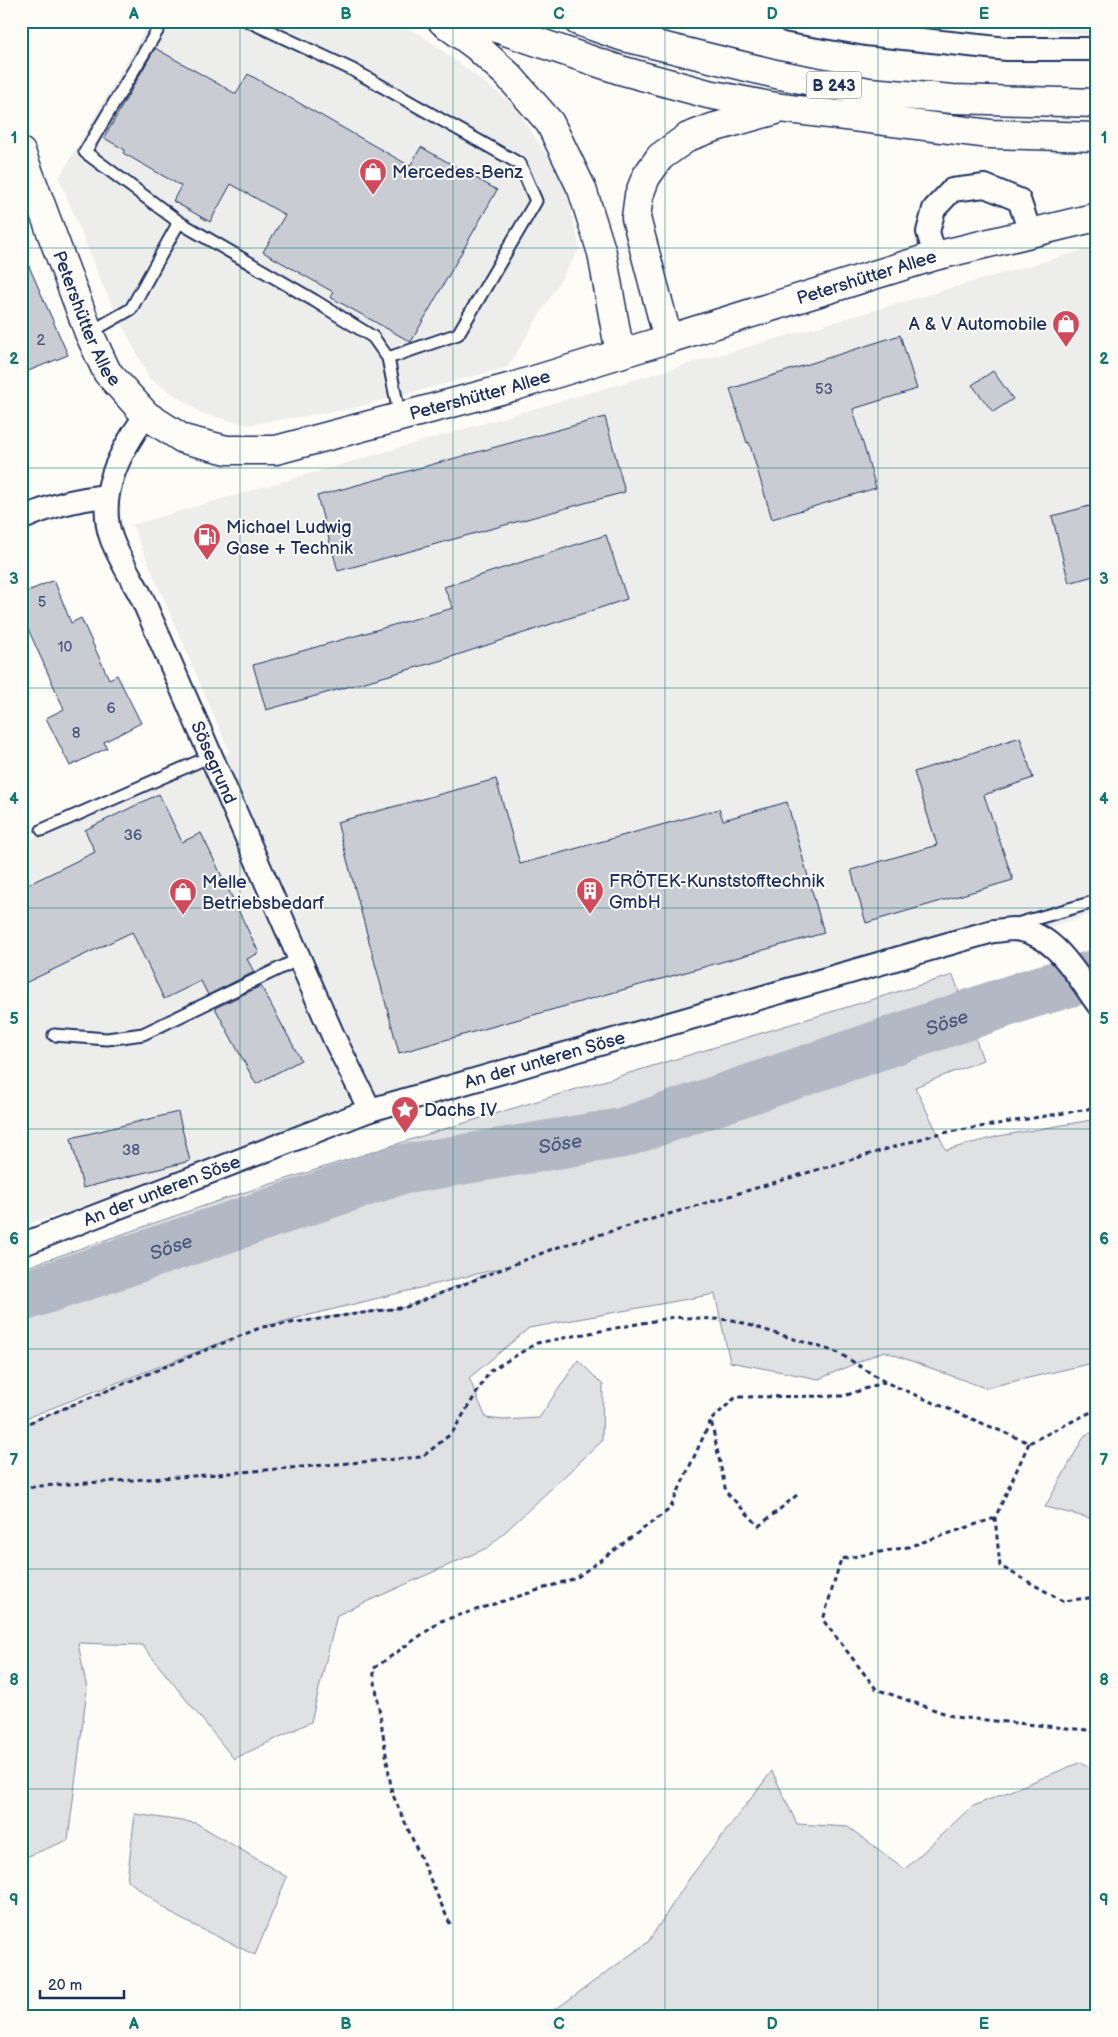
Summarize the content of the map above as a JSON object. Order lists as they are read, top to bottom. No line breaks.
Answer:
{"streets":{"main road":["B 243","Petershütter Allee"],"street":["Sösegrund","An der unteren Söse"]},"crossings":[["Petershütter Allee","Sösegrund"],["Sösegrund","An der unteren Söse"]],"water":["Söse"],"places":{"shop":["Mercedes-Benz","A & V Automobile","Melle Betriebsbedarf"],"fuel station":["Michael Ludwig Gase + Technik"],"building":["FRÖTEK-Kunststofftechnik GmbH"],"place":["Dachs IV"]},"house_numbers":["2","53","5","10","6","8","36","38"],"scale_bar":"20 m","grid":{"columns":["A","B","C","D","E"],"rows":["1","2","3","4","5","6","7","8","9"]}}
